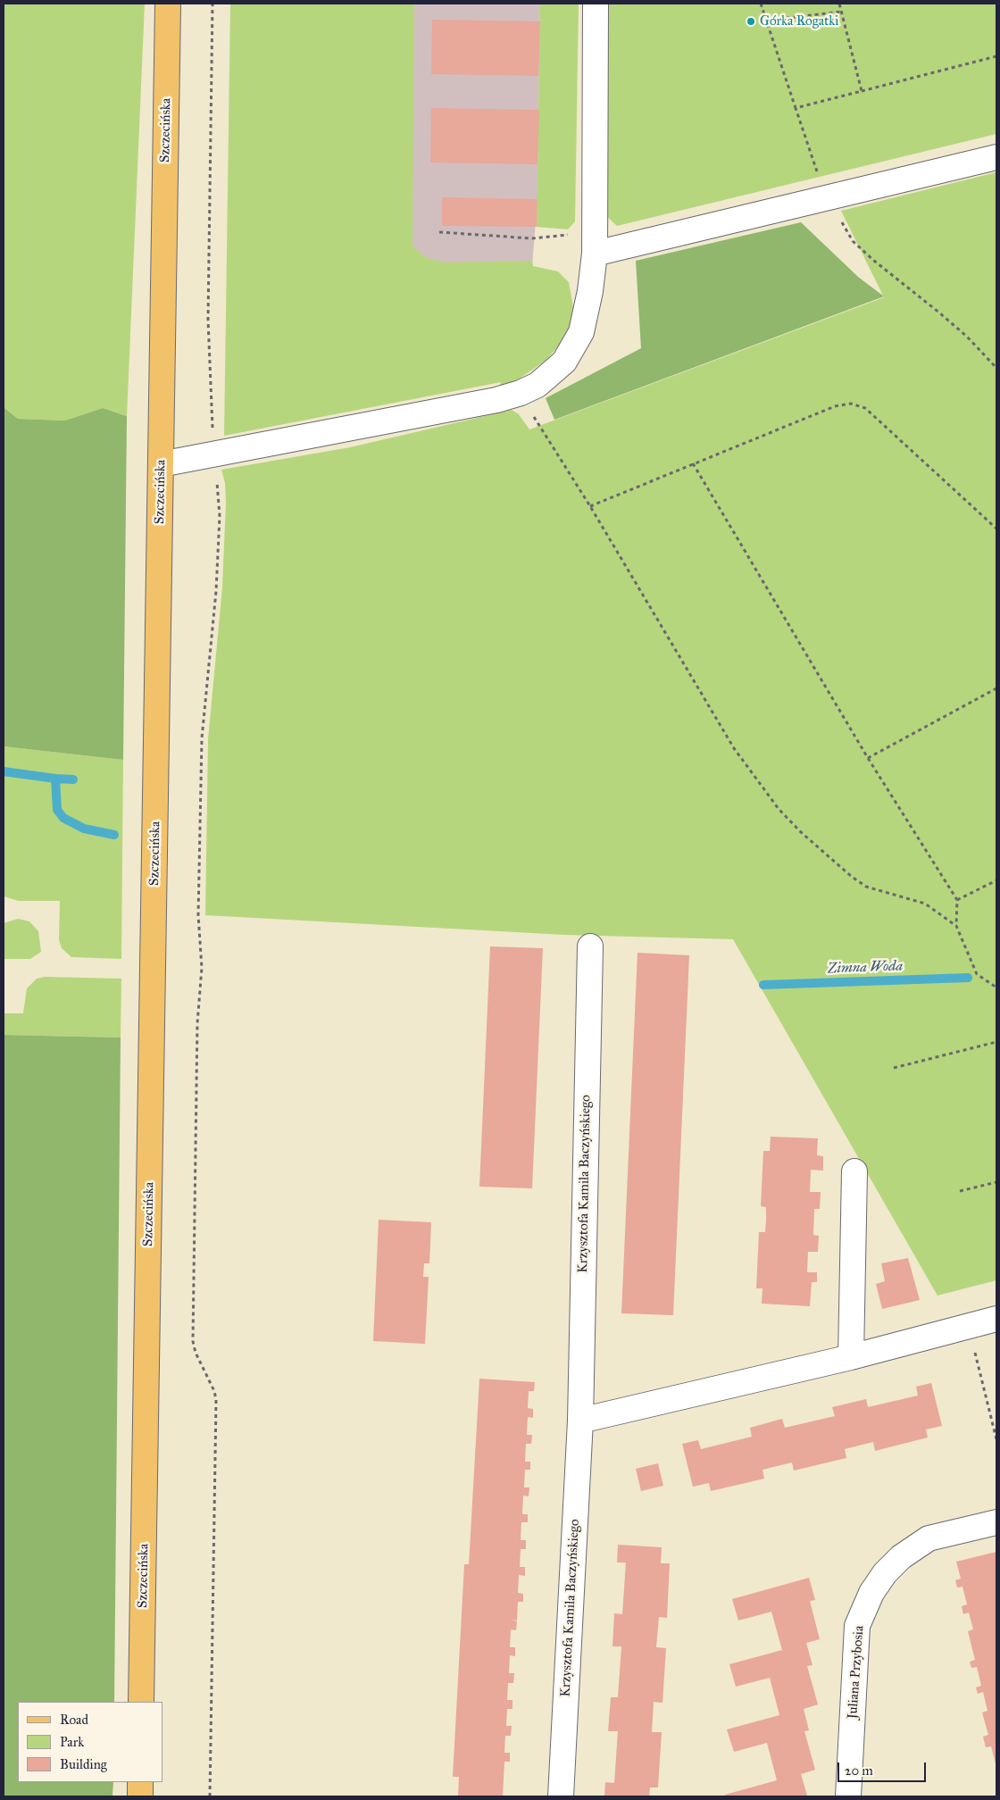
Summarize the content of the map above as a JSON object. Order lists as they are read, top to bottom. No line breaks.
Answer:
{"streets":{"main road":["Szczecińska"],"street":["Krzysztofa Kamila Baczyńskiego","Juliana Przybosia"]},"water":["Zimna Woda"],"places":["Górka Rogatki"],"legend":["Road","Park","Building"],"scale_bar":"20 m"}
